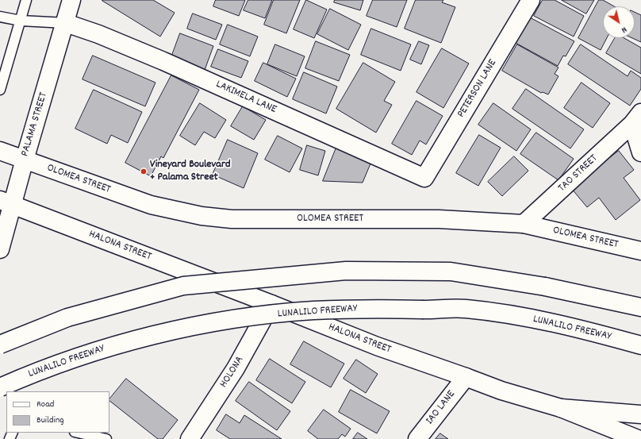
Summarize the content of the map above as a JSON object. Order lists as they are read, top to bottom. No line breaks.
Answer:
{"streets":{"main road":["PETERSON LANE","LAKIMELA LANE","PALAMA STREET","TAO STREET","OLOMEA STREET","HALONA STREET","LUNALILO FREEWAY","HOLONA","IAO LANE"]},"crossings":[["PETERSON LANE","LAKIMELA LANE"],["LAKIMELA LANE","PALAMA STREET"],["PALAMA STREET","OLOMEA STREET"],["PALAMA STREET","HALONA STREET"],["TAO STREET","OLOMEA STREET"],["HALONA STREET","HOLONA"],["HALONA STREET","IAO LANE"]],"places":["Vineyard Boulevard + Palama Street"],"legend":["Road","Building"],"north":"bottom right"}
